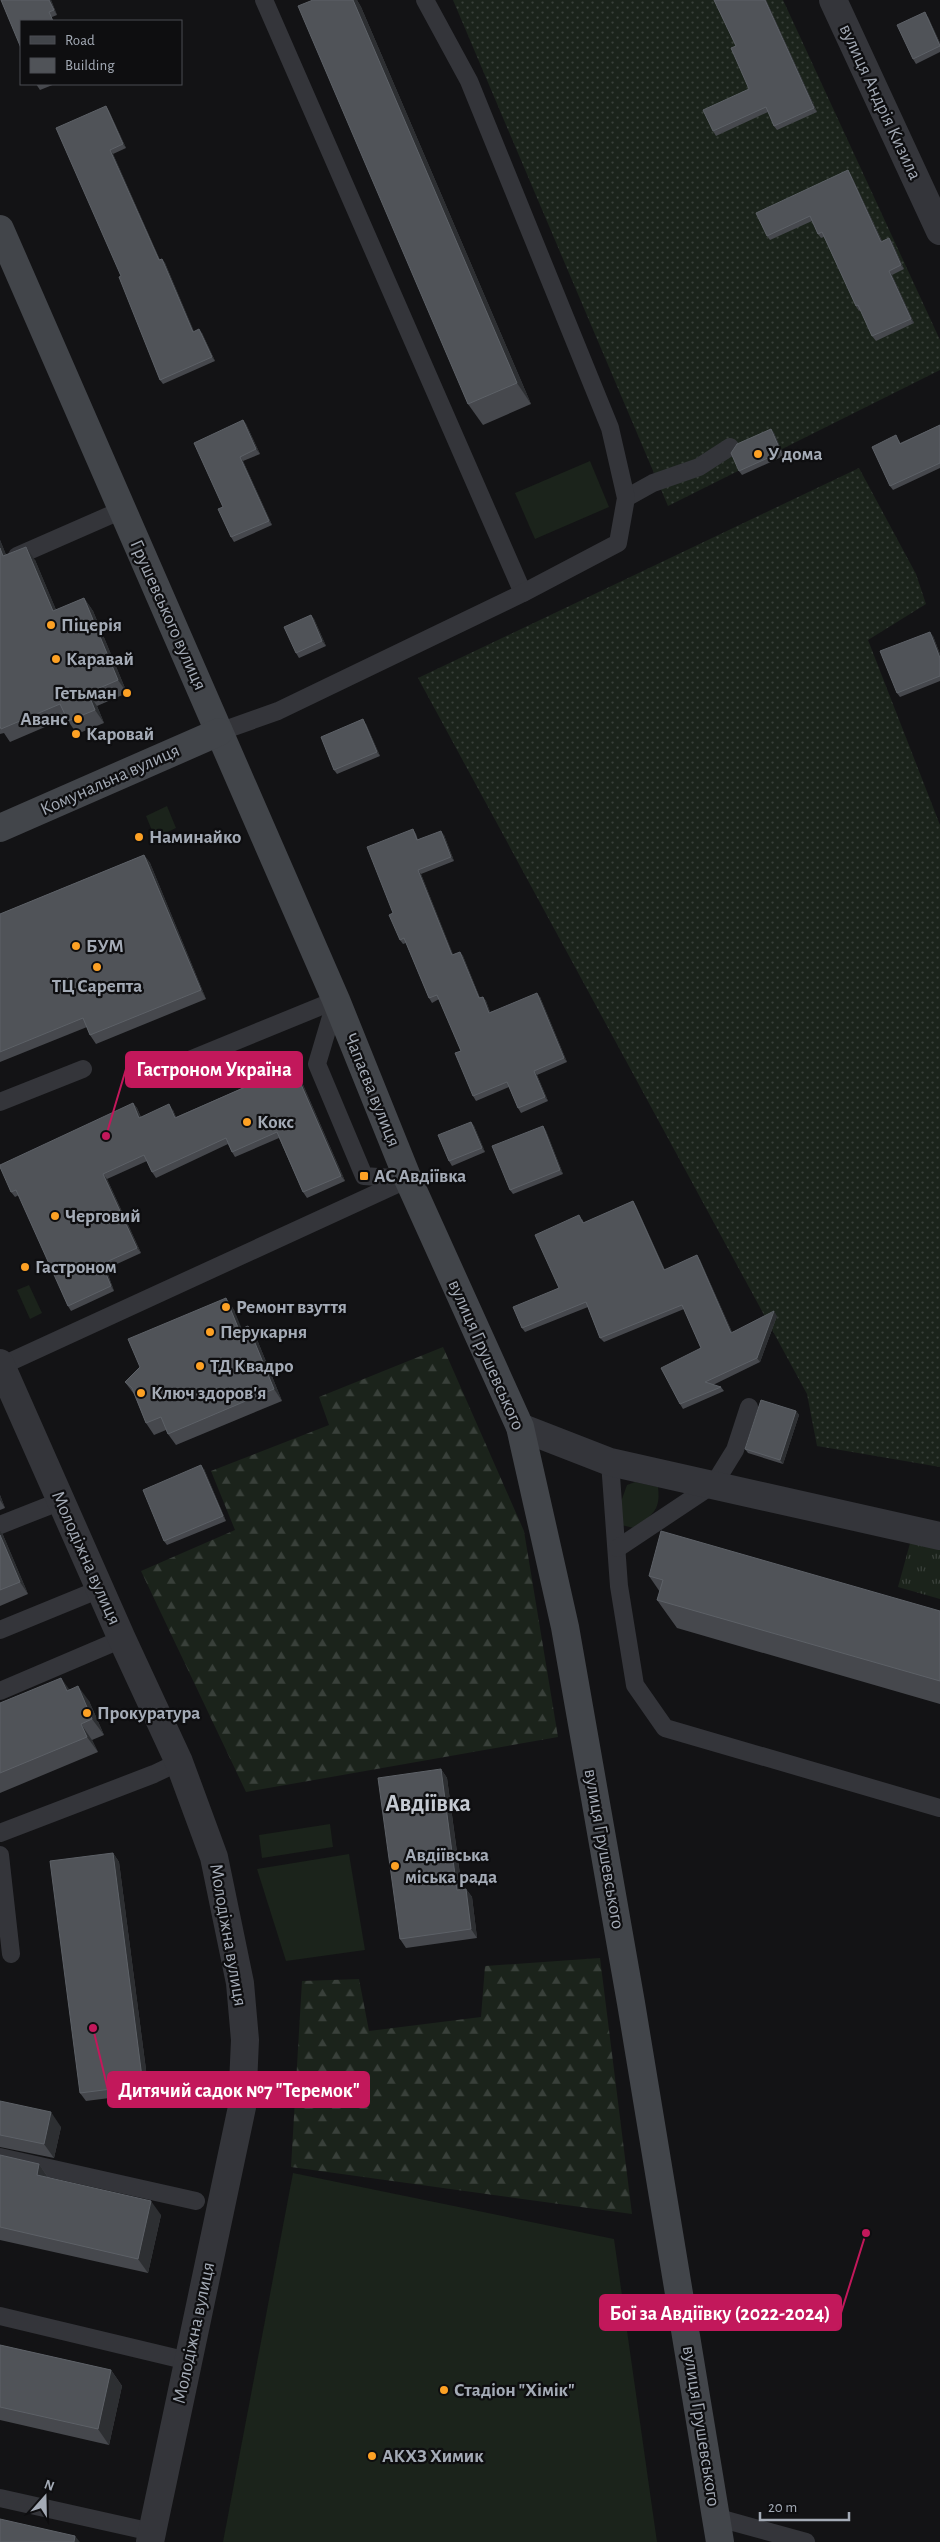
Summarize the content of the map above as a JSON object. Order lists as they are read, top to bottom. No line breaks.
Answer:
{"streets":{"main road":["Грушевського вулиця","Комунальна вулиця","Чапаєва вулиця","вулиця Грушевського"],"street":["вулиця Андрія Кизила","Молодіжна вулиця"]},"crossings":[["Грушевського вулиця","Комунальна вулиця"],["Грушевського вулиця","Чапаєва вулиця"],["Чапаєва вулиця","вулиця Грушевського"]],"districts":["Авдіївка"],"places":{"other":["У дома","Піцерія","Каравай","Гетьман","Аванс","Каровай","Наминайко","БУМ","ТЦ Сарепта","Кокс","Гастроном Україна","Черговий","Гастроном","Ремонт взуття","Перукарня","ТД Квадро","Ключ здоров'я","Прокуратура","Авдіївська міська рада","Дитячий садок №7 \"Теремок\"","Бої за Авдіївку (2022-2024)","Стадіон \"Хімік\"","АКХЗ Химик"],"transit":["АС Авдіївка"]},"legend":["Road","Building"],"scale_bar":"20 m","north":"top"}
